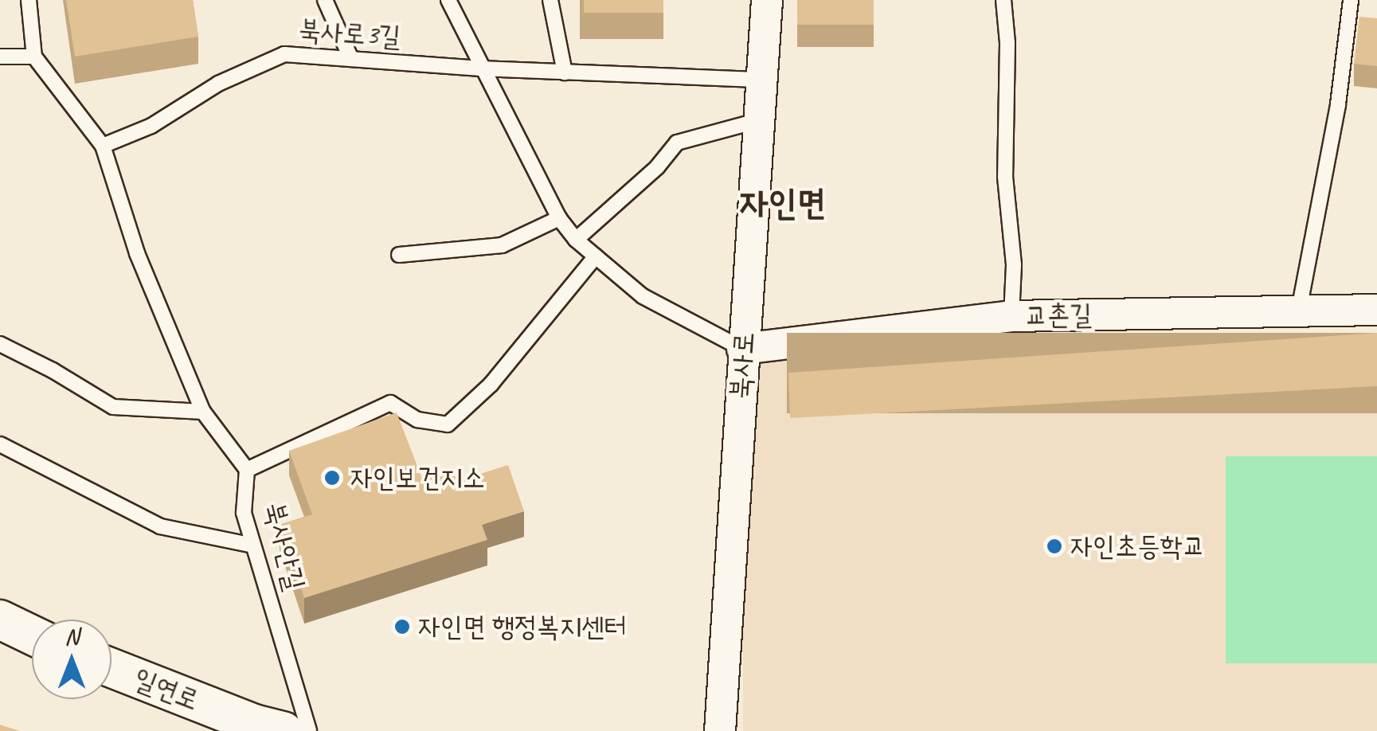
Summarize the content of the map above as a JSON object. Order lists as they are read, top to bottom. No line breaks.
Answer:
{"streets":{"street":["교촌길","북사로","일연로"],"lane":["북사로3길","북사안길"]},"crossings":[["북사로3길","북사로"],["북사로3길","북사안길"],["교촌길","북사로"]],"districts":["자인면"],"places":["자인보건지소","자인초등학교","자인면 행정복지센터"],"north":"top"}
